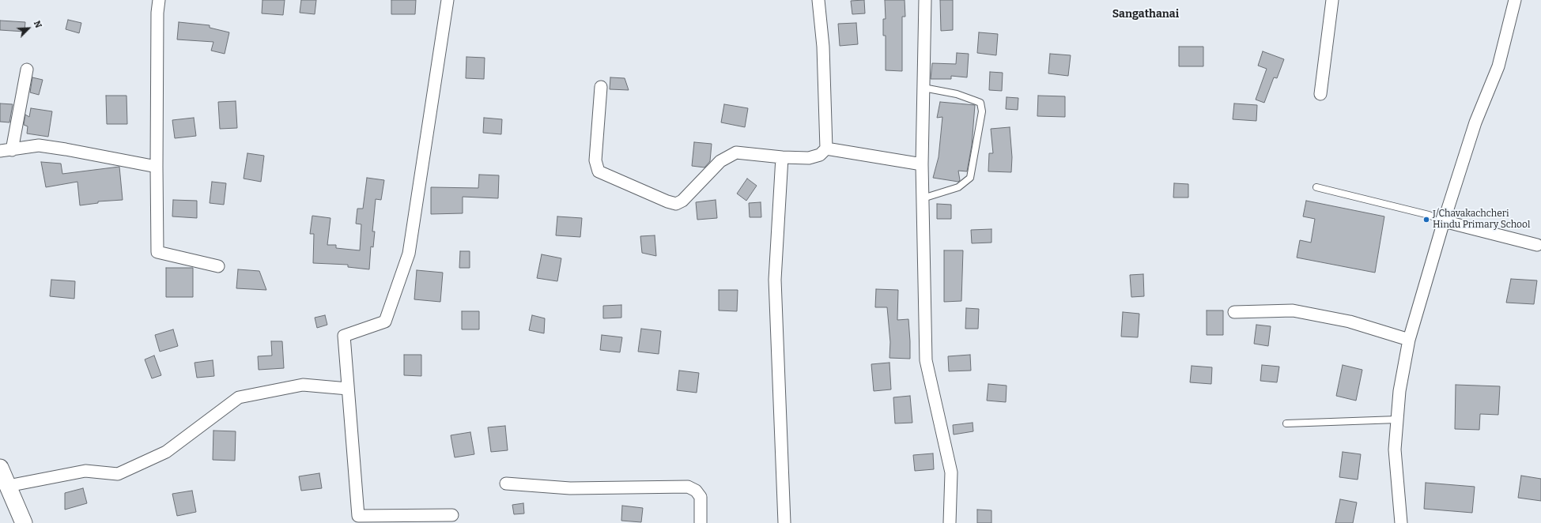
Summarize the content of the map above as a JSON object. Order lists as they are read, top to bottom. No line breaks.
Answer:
{"districts":["Sangathanai"],"places":["J/Chavakachcheri Hindu Primary School"],"north":"top right"}
